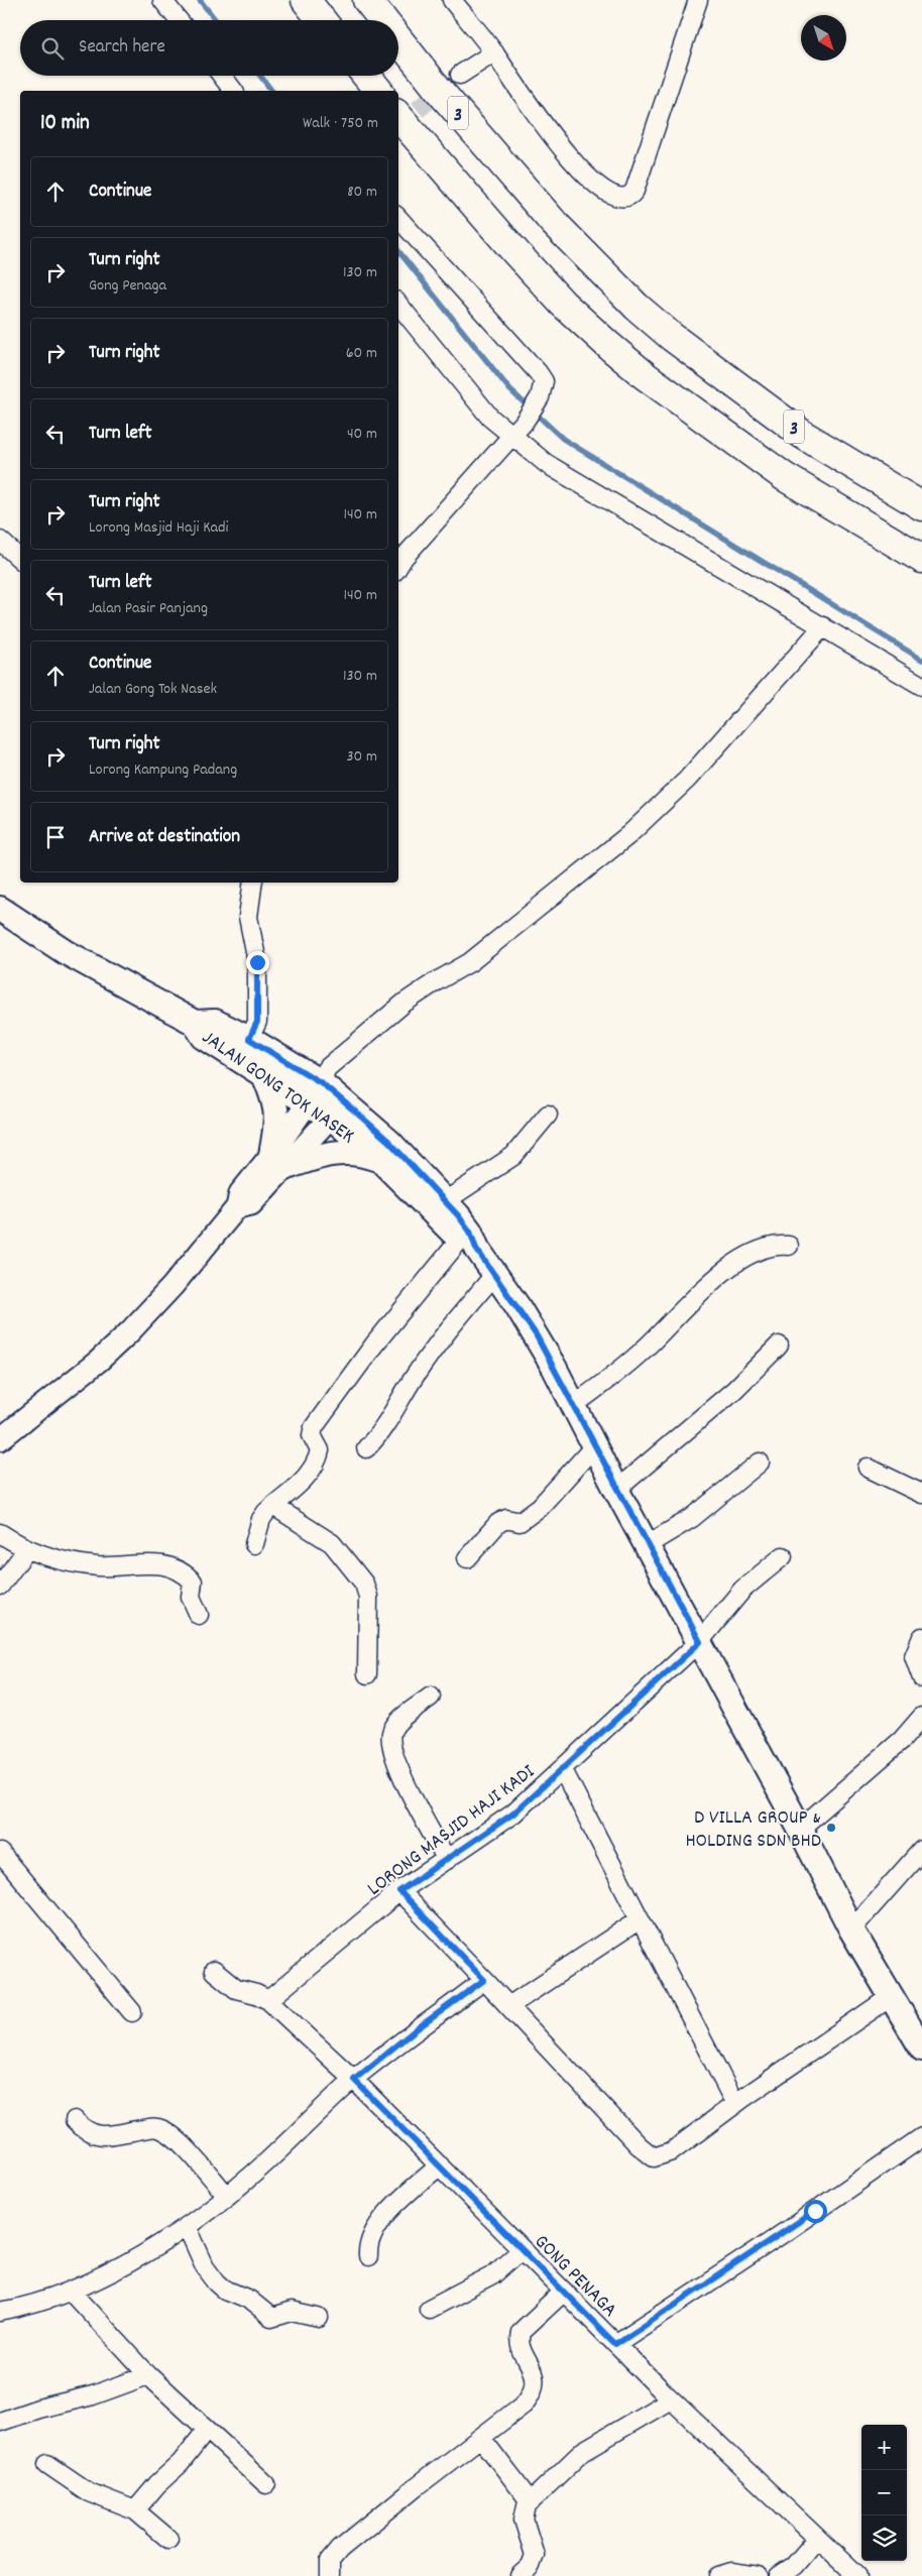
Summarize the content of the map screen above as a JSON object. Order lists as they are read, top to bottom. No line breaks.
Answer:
{"streets":{"main road":["3","JALAN GONG TOK NASEK"],"street":["LORONG MASJID HAJI KADI","GONG PENAGA"]},"crossings":[["JALAN GONG TOK NASEK","LORONG MASJID HAJI KADI"],["LORONG MASJID HAJI KADI","GONG PENAGA"]],"places":["D VILLA GROUP & HOLDING SDN BHD"],"north":"bottom right","page":{"search":"Search here","heading":["10 min","Walk · 750 m"],"list":[["Continue","80 m"],["Turn right","Gong Penaga","130 m"],["Turn right","60 m"],["Turn left","40 m"],["Turn right","Lorong Masjid Haji Kadi","140 m"],["Turn left","Jalan Pasir Panjang","140 m"],["Continue","Jalan Gong Tok Nasek","130 m"],["Turn right","Lorong Kampung Padang","30 m"],"Arrive at destination"],"map_buttons":["+","−"]}}
